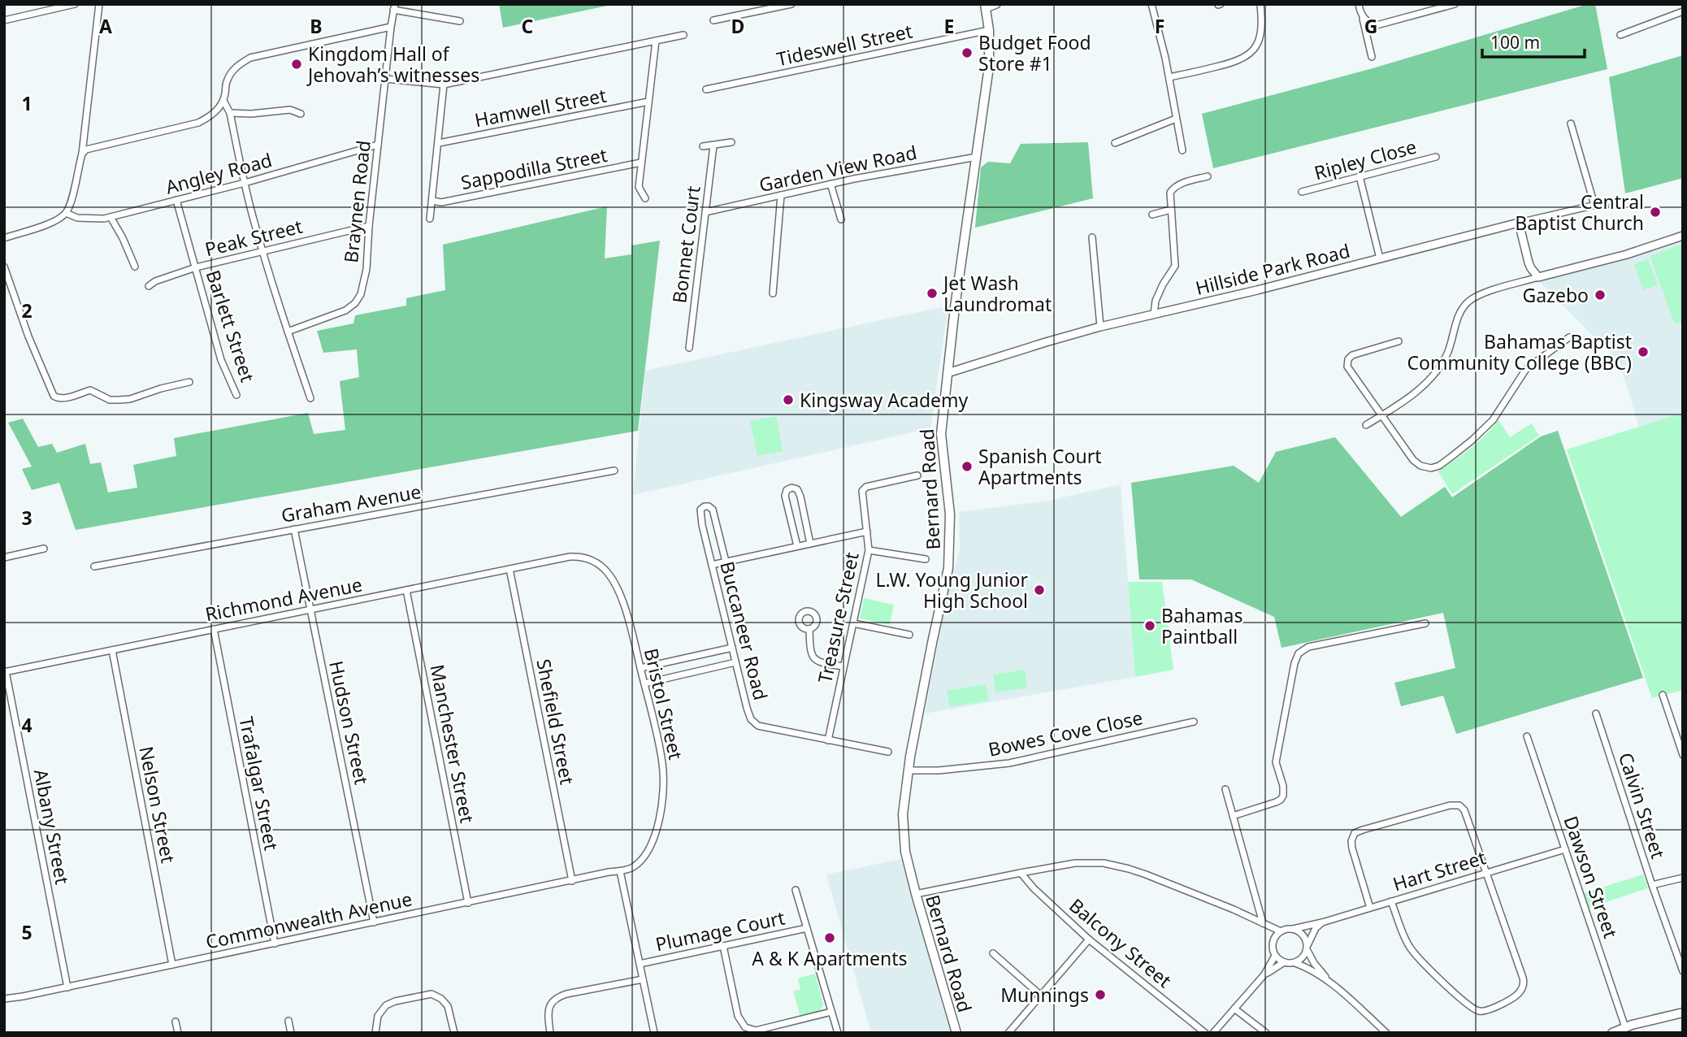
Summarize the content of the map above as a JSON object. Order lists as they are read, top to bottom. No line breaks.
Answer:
{"streets":{"main road":["Bernard Road"],"street":["Tideswell Street","Hamwell Street","Ripley Close","Sappodilla Street","Garden View Road","Angley Road","Braynen Road","Peak Street","Bonnet Court","Hillside Park Road","Barlett Street","Graham Avenue","Richmond Avenue","Treasure Street","Buccaneer Road","Bristol Street","Shefield Street","Hudson Street","Bowes Cove Close","Manchester Street","Trafalgar Street","Nelson Street","Calvin Street","Albany Street","Hart Street","Dawson Street","Commonwealth Avenue","Plumage Court","Balcony Street"]},"crossings":[["Tideswell Street","Bernard Road"],["Garden View Road","Bonnet Court"],["Garden View Road","Bernard Road"],["Angley Road","Braynen Road"],["Angley Road","Barlett Street"],["Braynen Road","Peak Street"],["Peak Street","Barlett Street"],["Hillside Park Road","Bernard Road"],["Bernard Road","Bowes Cove Close"],["Graham Avenue","Hudson Street"],["Richmond Avenue","Bristol Street"],["Richmond Avenue","Shefield Street"],["Richmond Avenue","Hudson Street"],["Richmond Avenue","Manchester Street"],["Richmond Avenue","Trafalgar Street"],["Richmond Avenue","Nelson Street"],["Richmond Avenue","Albany Street"],["Treasure Street","Buccaneer Road"],["Bristol Street","Commonwealth Avenue"],["Shefield Street","Commonwealth Avenue"],["Hudson Street","Commonwealth Avenue"],["Manchester Street","Commonwealth Avenue"],["Trafalgar Street","Commonwealth Avenue"],["Nelson Street","Commonwealth Avenue"],["Albany Street","Commonwealth Avenue"],["Hart Street","Dawson Street"]],"places":["Budget Food Store #1","Kingdom Hall of Jehovah’s witnesses","Central Baptist Church","Jet Wash Laundromat","Gazebo","Bahamas Baptist Community College (BBC)","Kingsway Academy","Spanish Court Apartments","L.W. Young Junior High School","Bahamas Paintball","A & K Apartments","Munnings"],"scale_bar":"100 m","grid":{"columns":["A","B","C","D","E","F","G"],"rows":["1","2","3","4","5"]}}
